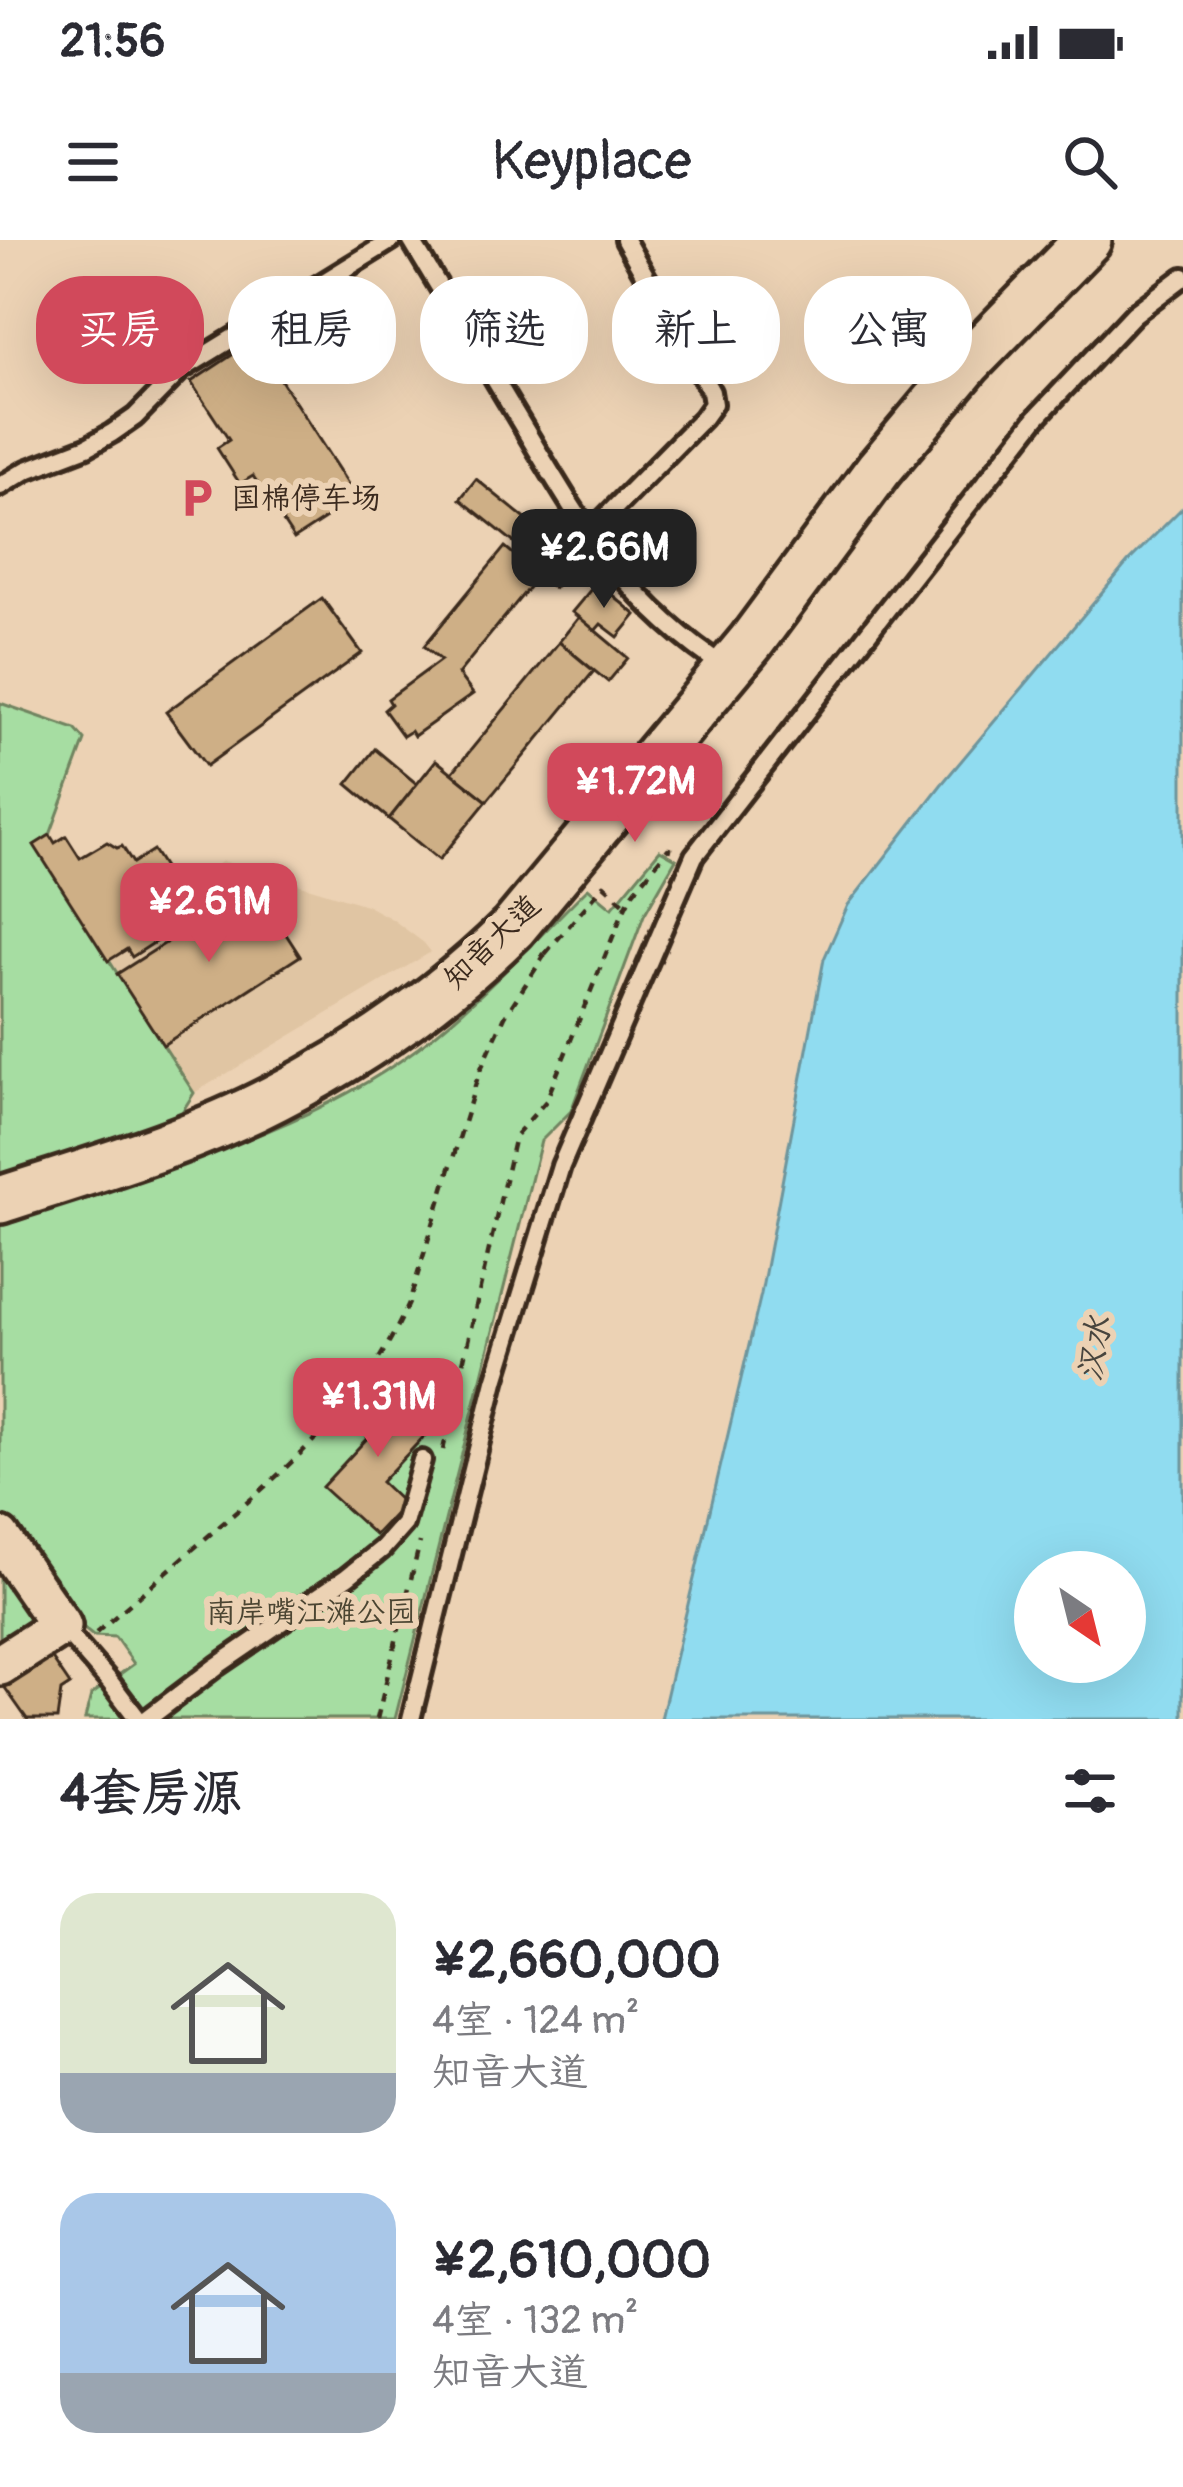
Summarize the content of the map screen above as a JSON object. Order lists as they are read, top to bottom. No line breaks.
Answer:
{"streets":{"main road":["知音大道"]},"water":["汉水"],"parks":["南岸嘴江滩公园"],"places":{"parking":["国棉停车场"]},"north":"bottom right","page":{"status":"21:56","header":"Keyplace","chip":["买房","租房","筛选","新上","公寓"],"price":["¥2.66M","¥1.72M","¥2.61M","¥1.31M"],"heading":"4套房源","list":[{"name":"¥2,660,000","note":"4室 · 124 m² · 知音大道"},{"name":"¥2,610,000","note":"4室 · 132 m² · 知音大道"}]}}
